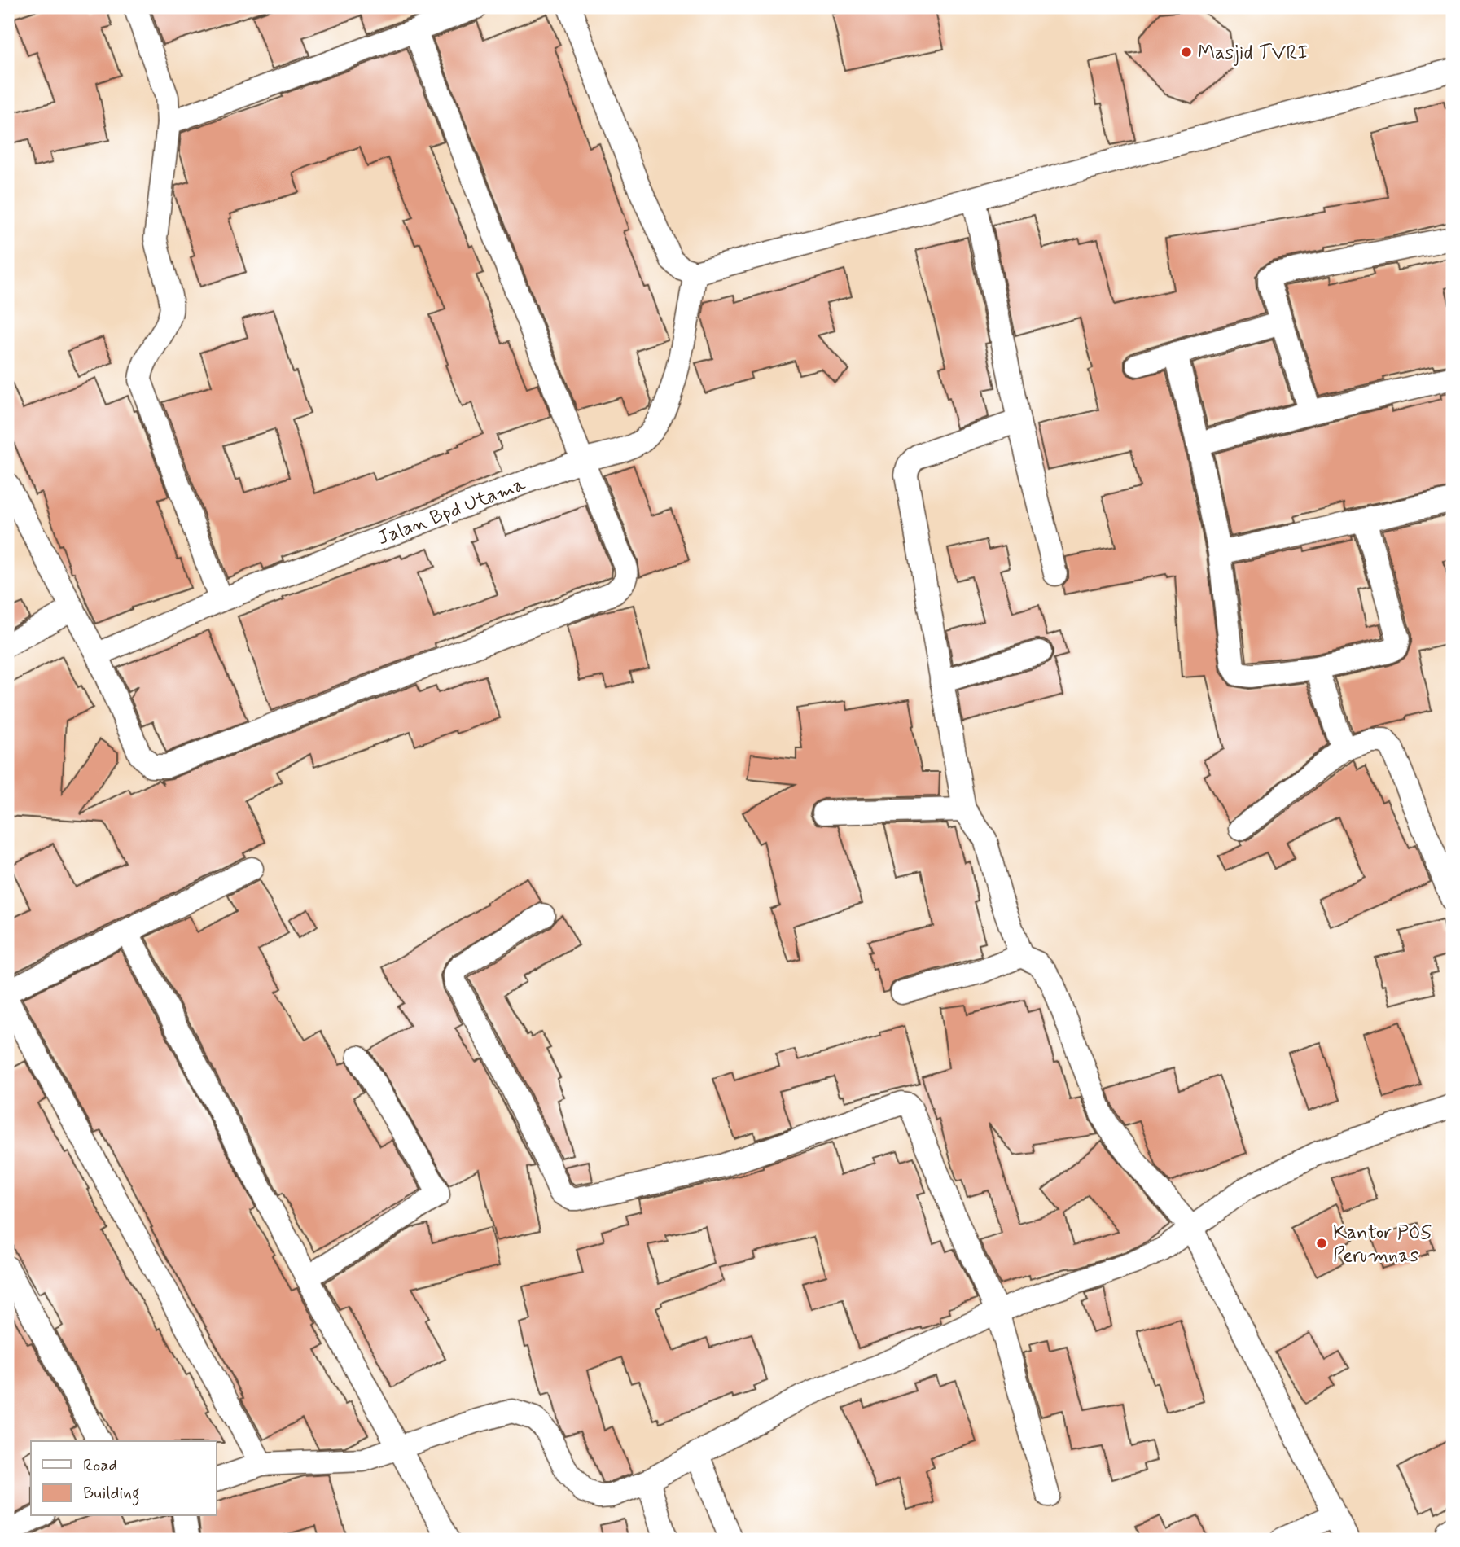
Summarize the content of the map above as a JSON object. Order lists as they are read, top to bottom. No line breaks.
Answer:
{"streets":{"street":["Jalan Bpd Utama"]},"places":["Masjid TVRI","Kantor POS Perumnas"],"legend":["Road","Building"]}
